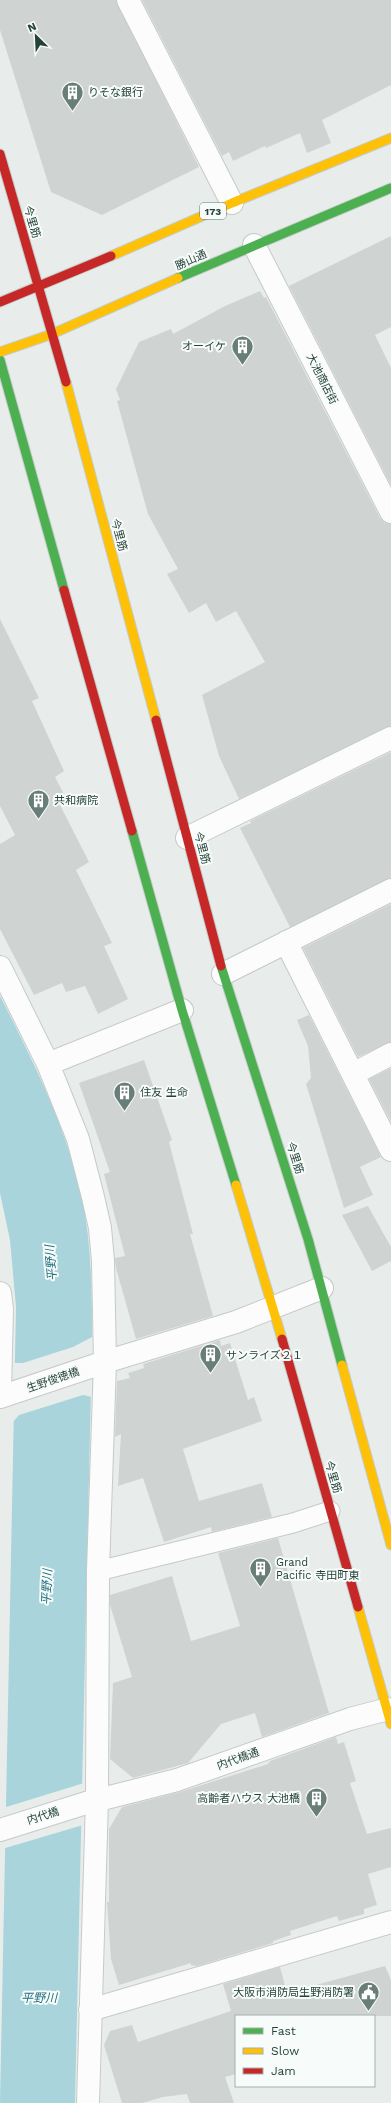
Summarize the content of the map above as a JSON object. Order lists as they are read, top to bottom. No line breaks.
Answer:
{"streets":{"main road":["173","今里筋","勝山通"],"street":["大池商店街","生野俊徳橋","内代橋通","内代橋"]},"crossings":[["173","今里筋"],["今里筋","勝山通"],["今里筋","生野俊徳橋"],["今里筋","内代橋通"],["勝山通","大池商店街"],["内代橋通","内代橋"]],"water":["平野川"],"places":{"building":["りそな銀行","オーイケ","共和病院","住友 生命","サンライズ２１","Grand Pacific 寺田町東","高齢者ハウス 大池橋"],"public building":["大阪市消防局生野消防署"]},"legend":["Fast","Slow","Jam"],"north":"top left"}
